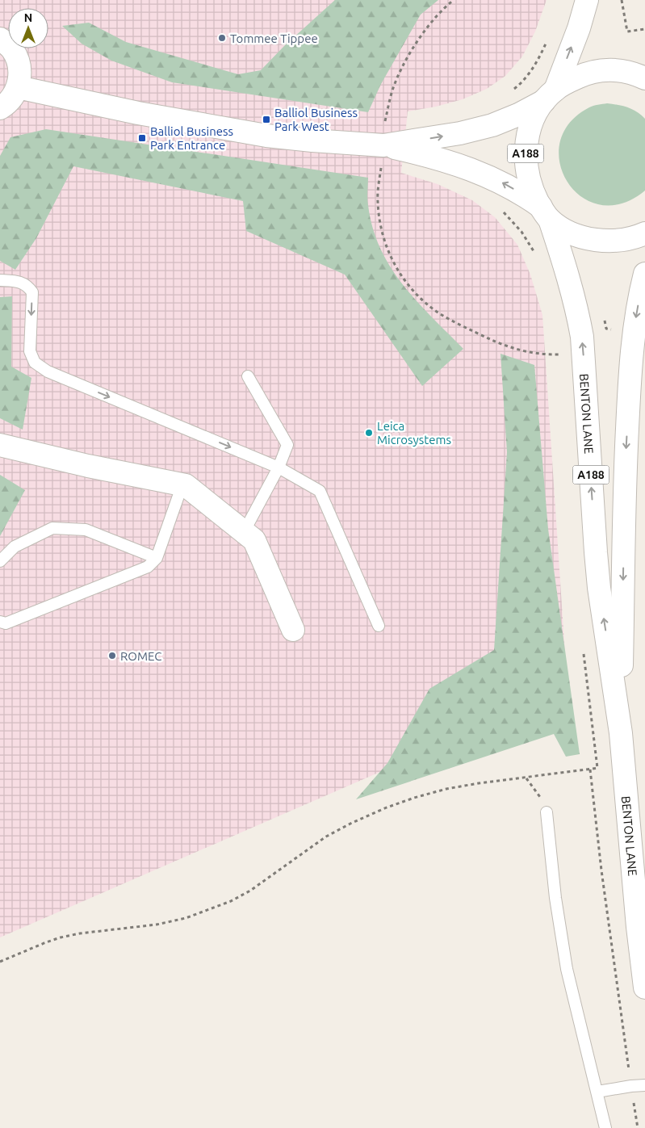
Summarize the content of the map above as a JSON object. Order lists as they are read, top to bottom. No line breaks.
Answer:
{"streets":{"main road":["A188","BENTON LANE"]},"crossings":[["A188","BENTON LANE"]],"places":{"other":["Tommee Tippee","Leica Microsystems","ROMEC"],"transit":["Balliol Business Park West","Balliol Business Park Entrance"]},"north":"top"}
